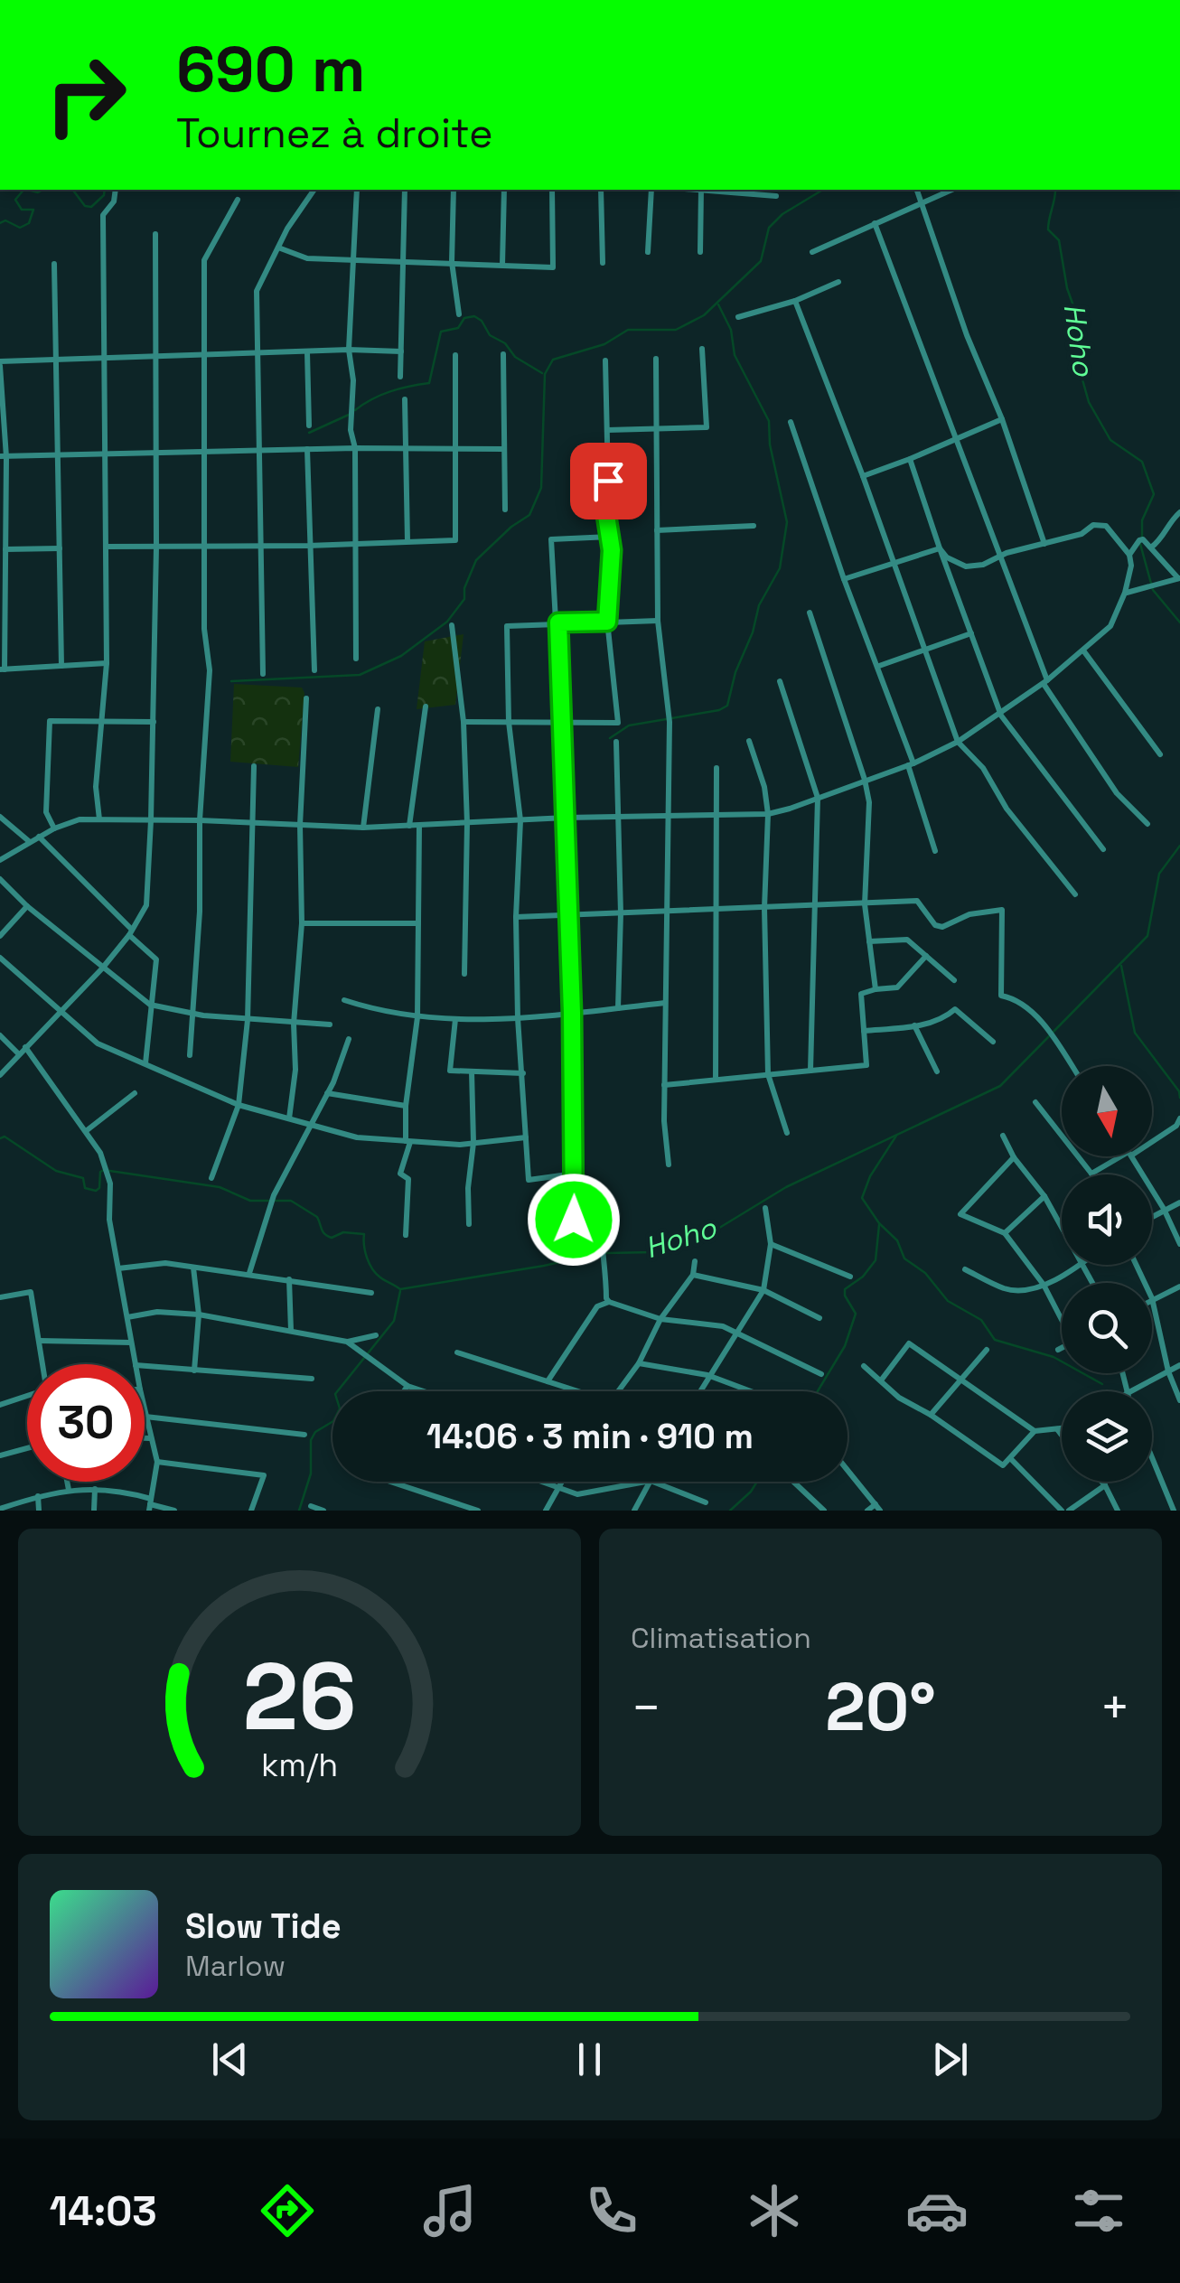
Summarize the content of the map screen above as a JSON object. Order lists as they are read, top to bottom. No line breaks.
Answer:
{"water":["Hoho"],"north":"bottom","page":{"turn":["690 m","Tournez à droite"],"limit":"30","trip":"14:06 · 3 min · 910 m","tile":"Climatisation","heat":["−","20°","+"],"song":["Slow Tide","Marlow"],"tabs":"14:03","gauge":["26","km/h"]}}
